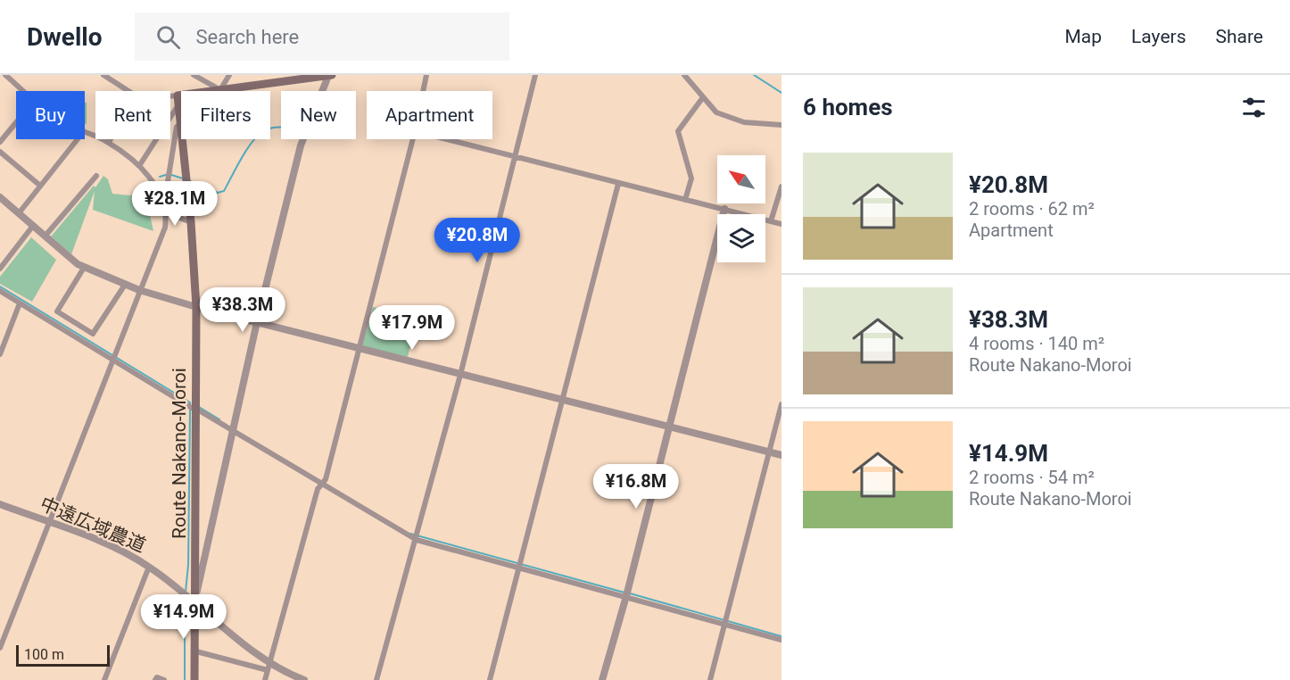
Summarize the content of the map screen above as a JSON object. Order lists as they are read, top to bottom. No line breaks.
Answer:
{"streets":{"main road":["Route Nakano-Moroi"],"street":["中遠広域農道"]},"crossings":[["Route Nakano-Moroi","中遠広域農道"]],"scale_bar":"100 m","north":"top left","page":{"header":"Dwello","search":"Search here","nav":["Map","Layers","Share"],"heading":"6 homes","chip":["Buy","Rent","Filters","New","Apartment"],"list":[{"name":"¥20.8M","note":"2 rooms · 62 m² · Apartment"},{"name":"¥38.3M","note":"4 rooms · 140 m² · Route Nakano-Moroi"},{"name":"¥14.9M","note":"2 rooms · 54 m² · Route Nakano-Moroi"}],"price":["¥28.1M","¥20.8M","¥38.3M","¥17.9M","¥16.8M","¥14.9M"],"scale":"100 m"}}
